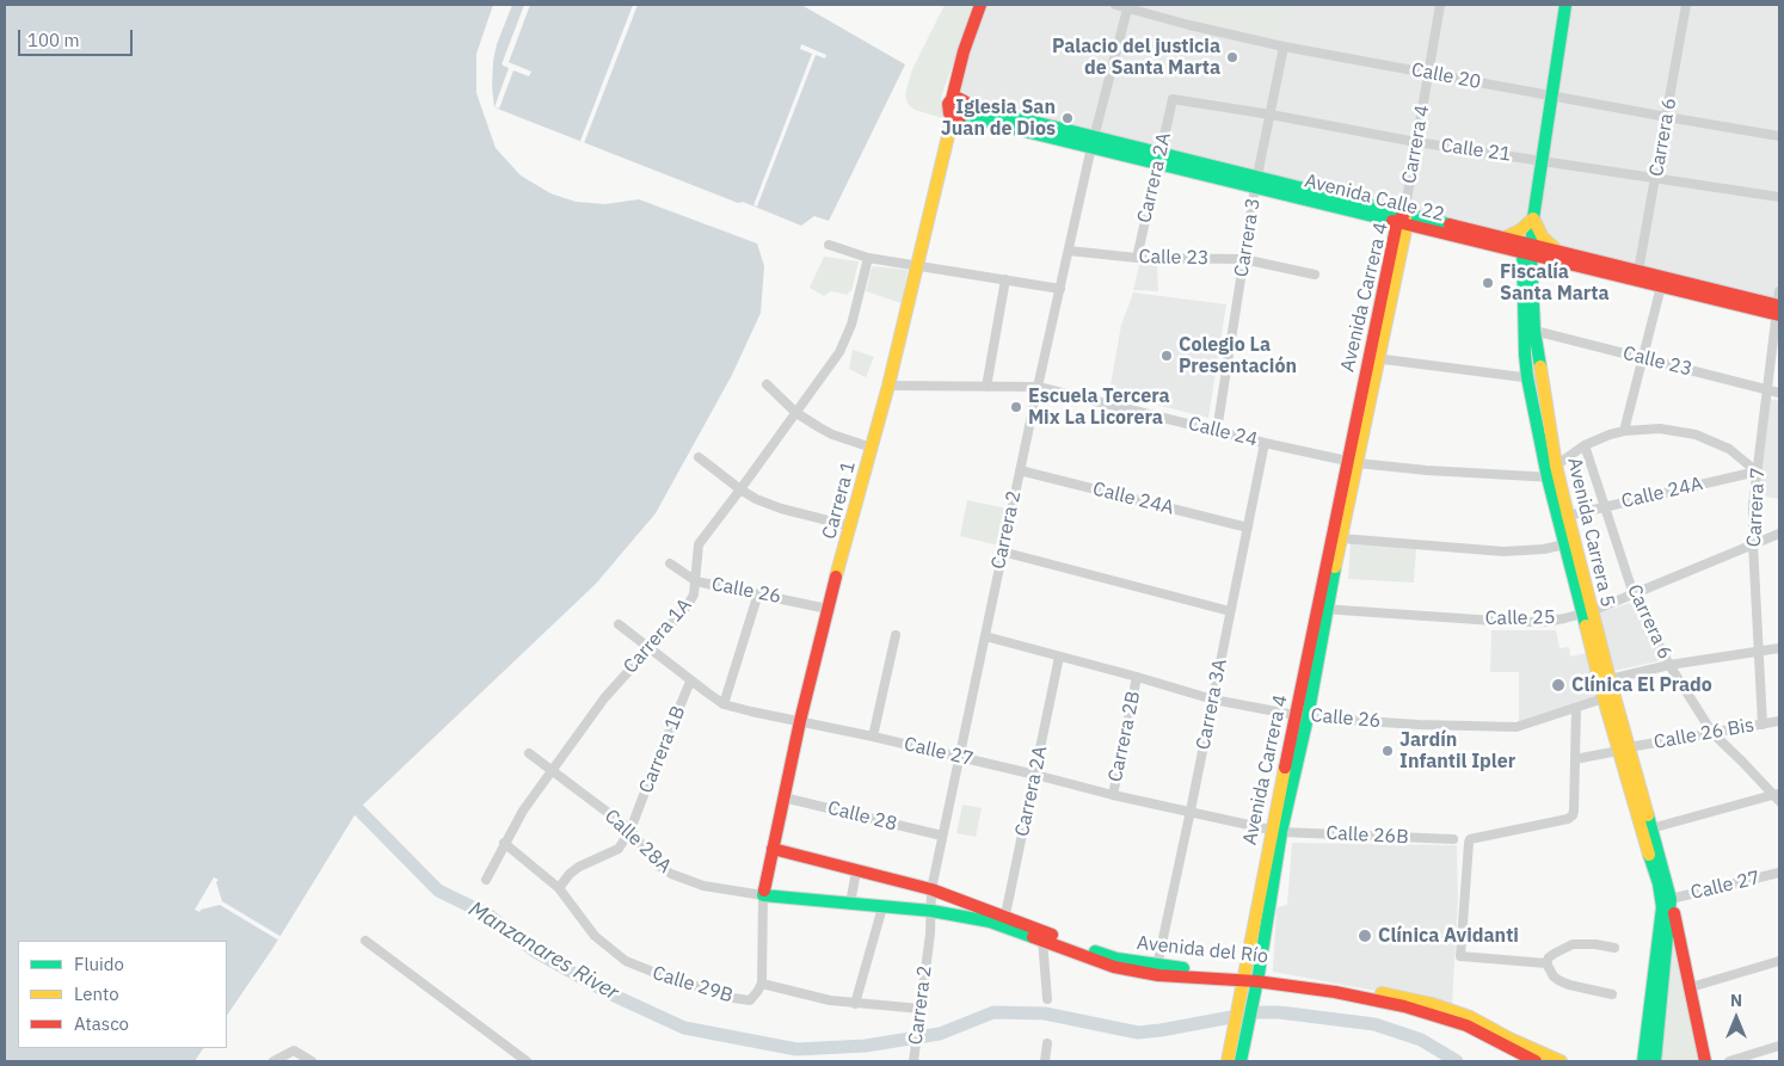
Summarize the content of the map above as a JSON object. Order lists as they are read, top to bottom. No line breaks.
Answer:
{"streets":{"street":["Calle 20","Carrera 6","Carrera 4","Calle 21","Carrera 2A","Avenida Calle 22","Carrera 3","Calle 23","Avenida Carrera 4","Calle 24","Calle 24A","Carrera 1","Carrera 7","Carrera 2","Avenida Carrera 5","Calle 26","Calle 25","Carrera 1A","Carrera 3A","Calle 26 Bis","Carrera 2B","Carrera 1B","Calle 27","Calle 28","Calle 26B","Calle 28A","Avenida del Río","Calle 29B"]},"crossings":[["Calle 20","Carrera 6"],["Calle 20","Carrera 4"],["Calle 20","Carrera 3"],["Calle 20","Carrera 2"],["Calle 20","Avenida Carrera 5"],["Carrera 6","Calle 21"],["Carrera 6","Avenida Calle 22"],["Carrera 6","Calle 24A"],["Carrera 6","Calle 25"],["Carrera 6","Calle 26 Bis"],["Carrera 4","Calle 21"],["Carrera 4","Avenida Calle 22"],["Carrera 4","Avenida Carrera 4"],["Calle 21","Carrera 2A"],["Calle 21","Carrera 3"],["Calle 21","Avenida Carrera 5"],["Carrera 2A","Avenida Calle 22"],["Carrera 2A","Calle 23"],["Carrera 2A","Calle 26"],["Carrera 2A","Calle 27"],["Carrera 2A","Avenida del Río"],["Avenida Calle 22","Carrera 3"],["Avenida Calle 22","Avenida Carrera 4"],["Avenida Calle 22","Carrera 1"],["Avenida Calle 22","Carrera 7"],["Avenida Calle 22","Carrera 2"],["Avenida Calle 22","Avenida Carrera 5"],["Carrera 3","Calle 23"],["Carrera 3","Calle 24"],["Calle 23","Carrera 7"],["Calle 23","Carrera 2"],["Calle 23","Avenida Carrera 5"],["Avenida Carrera 4","Calle 24"],["Avenida Carrera 4","Calle 26"],["Avenida Carrera 4","Calle 25"],["Avenida Carrera 4","Calle 27"],["Avenida Carrera 4","Calle 26B"],["Avenida Carrera 4","Avenida del Río"],["Calle 24","Carrera 1"],["Calle 24","Carrera 2"],["Calle 24","Avenida Carrera 5"],["Calle 24","Carrera 3A"],["Calle 24A","Carrera 7"],["Calle 24A","Carrera 2"],["Calle 24A","Avenida Carrera 5"],["Calle 24A","Carrera 3A"],["Carrera 1","Calle 26"],["Carrera 1","Calle 27"],["Carrera 1","Calle 28"],["Carrera 1","Calle 28A"],["Carrera 1","Avenida del Río"],["Carrera 7","Calle 25"],["Carrera 7","Calle 26 Bis"],["Carrera 2","Calle 26"],["Carrera 2","Calle 27"],["Carrera 2","Calle 28"],["Carrera 2","Avenida del Río"],["Carrera 2","Calle 29B"],["Avenida Carrera 5","Calle 26"],["Avenida Carrera 5","Calle 25"],["Avenida Carrera 5","Calle 26 Bis"],["Avenida Carrera 5","Calle 27"],["Calle 26","Carrera 1A"],["Calle 26","Carrera 3A"],["Calle 26","Carrera 2B"],["Carrera 1A","Calle 27"],["Carrera 1A","Calle 28A"],["Carrera 1A","Calle 29B"],["Carrera 3A","Calle 27"],["Carrera 3A","Avenida del Río"],["Carrera 2B","Calle 27"],["Carrera 1B","Calle 27"],["Carrera 1B","Calle 28A"],["Carrera 1B","Calle 29B"],["Calle 27","Calle 26B"],["Calle 28A","Avenida del Río"]],"water":["Manzanares River"],"places":["Palacio del justicia de Santa Marta","Iglesia San Juan de Dios","Fiscalía Santa Marta","Colegio La Presentación","Escuela Tercera Mix La Licorera","Clínica El Prado","Jardín Infantil Ipler","Clínica Avidanti"],"legend":["Fluido","Lento","Atasco"],"scale_bar":"100 m","north":"top"}
